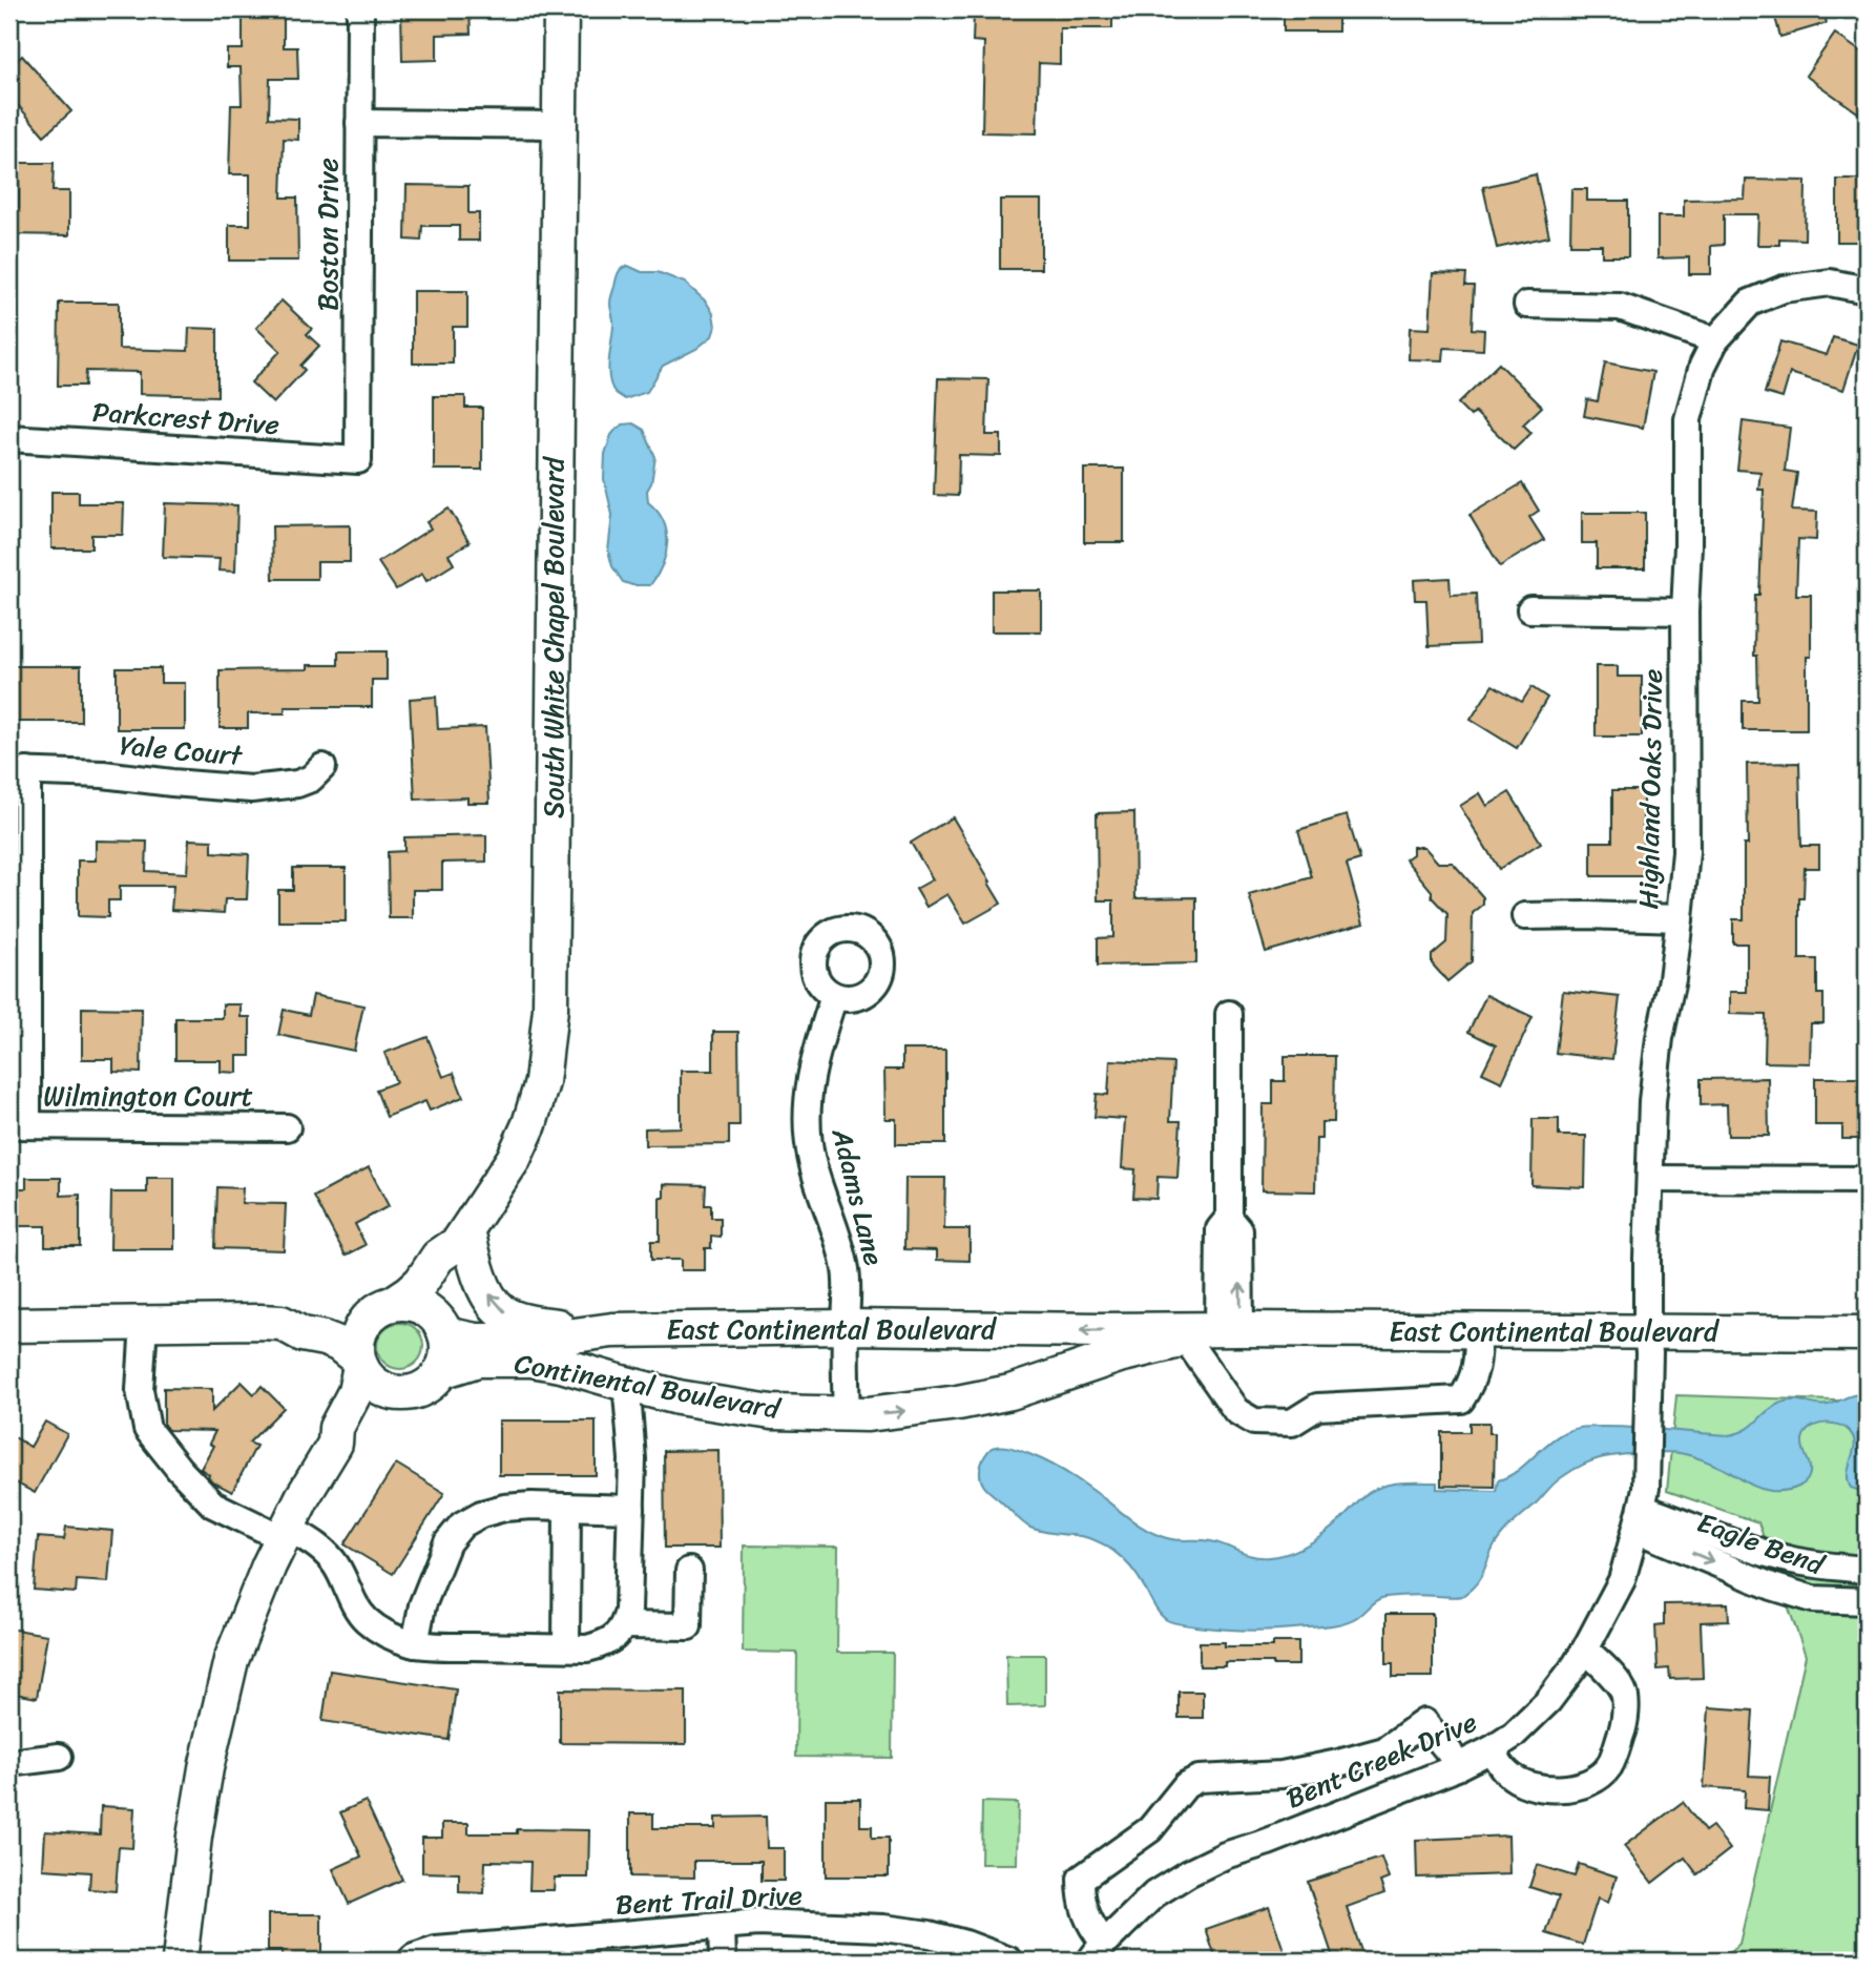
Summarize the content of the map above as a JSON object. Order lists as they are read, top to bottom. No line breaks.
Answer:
{"streets":{"main road":["South White Chapel Boulevard","East Continental Boulevard","Continental Boulevard"],"street":["Boston Drive","Parkcrest Drive","Yale Court","Highland Oaks Drive","Wilmington Court","Adams Lane","Eagle Bend","Bent Creek Drive","Bent Trail Drive"]},"crossings":[["Boston Drive","Parkcrest Drive"],["South White Chapel Boulevard","East Continental Boulevard"],["South White Chapel Boulevard","Continental Boulevard"],["Highland Oaks Drive","East Continental Boulevard"],["Highland Oaks Drive","Bent Creek Drive"],["Adams Lane","East Continental Boulevard"],["Adams Lane","Continental Boulevard"],["East Continental Boulevard","Continental Boulevard"],["East Continental Boulevard","Bent Creek Drive"],["Eagle Bend","Bent Creek Drive"]],"one_way":["Continental Boulevard"]}
